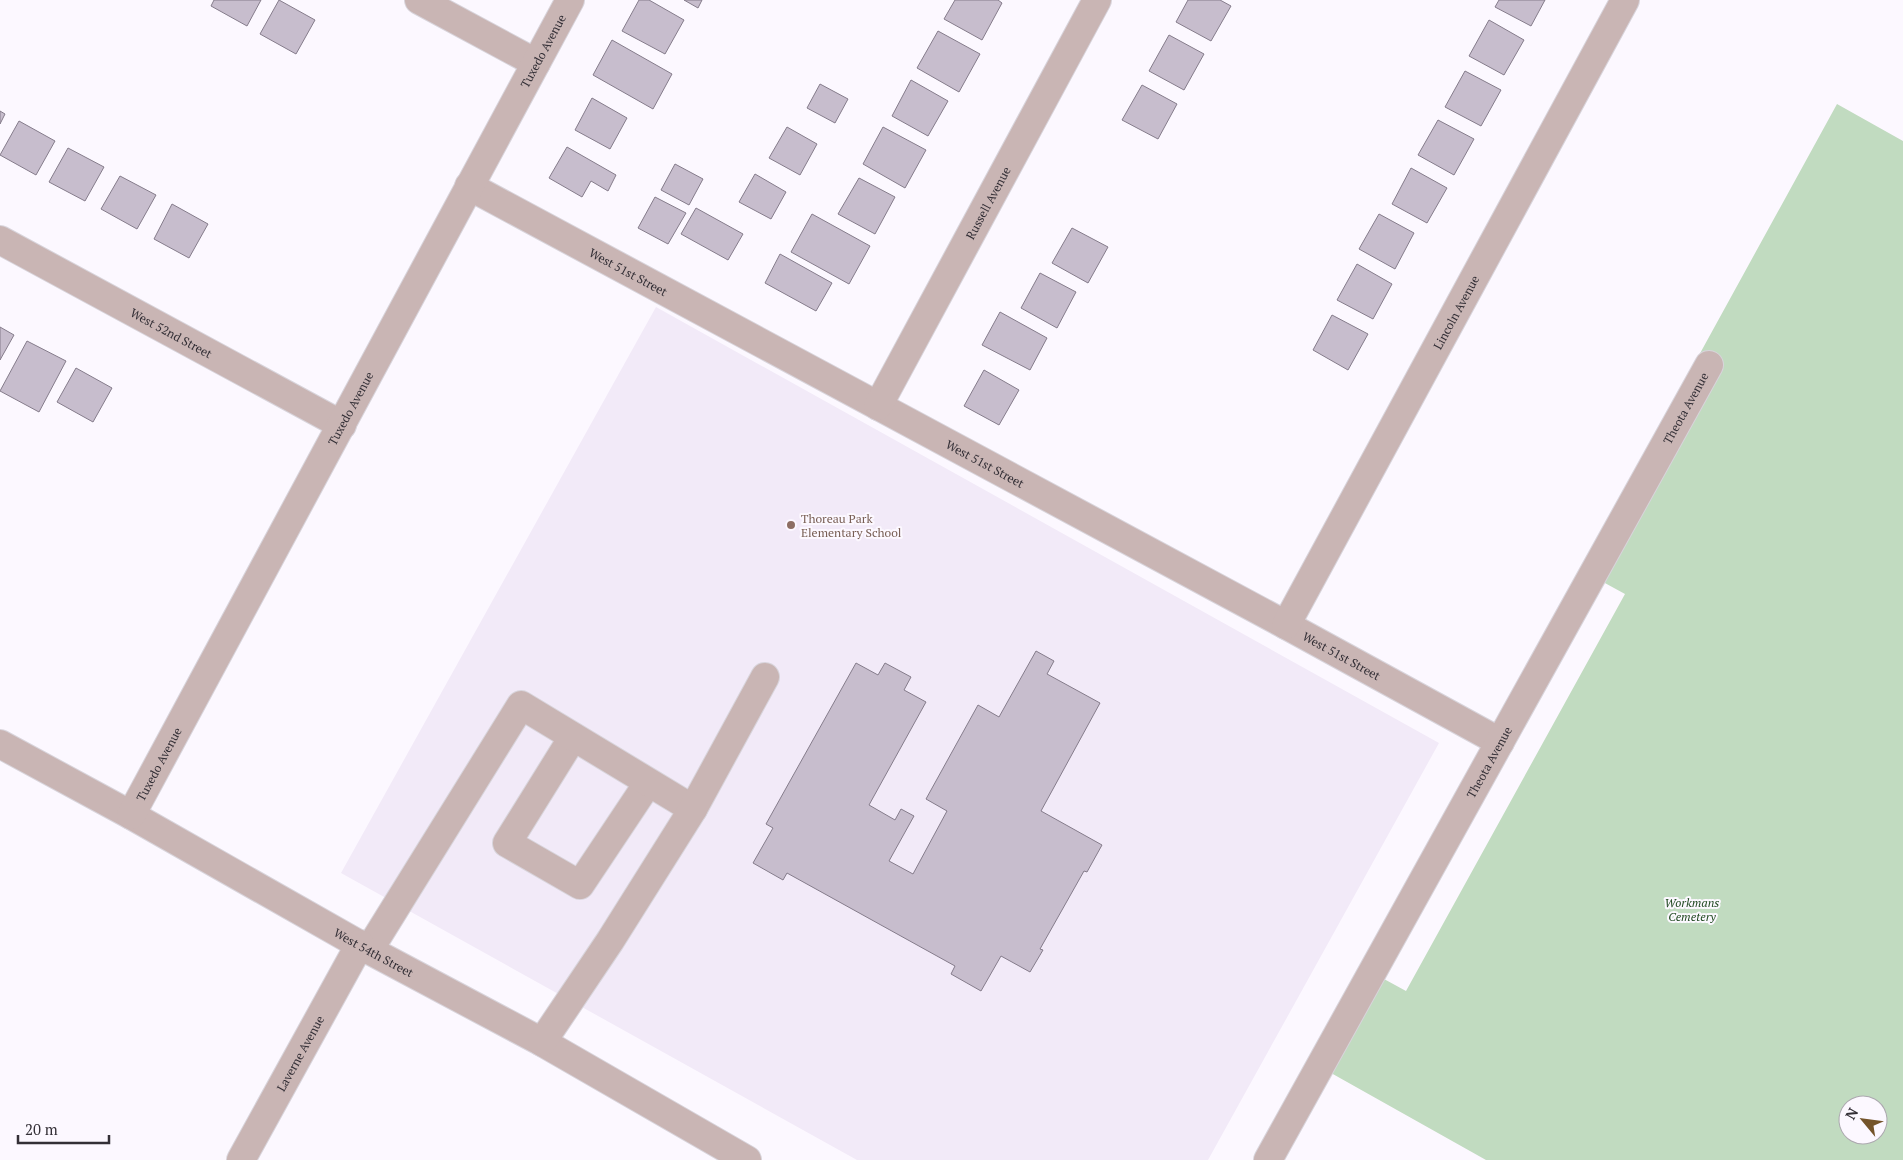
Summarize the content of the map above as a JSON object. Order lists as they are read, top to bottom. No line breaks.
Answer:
{"streets":{"street":["Tuxedo Avenue","Russell Avenue","West 51st Street","Lincoln Avenue","West 52nd Street","Theota Avenue","West 54th Street","Laverne Avenue"]},"crossings":[["Tuxedo Avenue","West 51st Street"],["Tuxedo Avenue","West 52nd Street"],["Tuxedo Avenue","West 54th Street"],["Russell Avenue","West 51st Street"],["West 51st Street","Lincoln Avenue"],["West 51st Street","Theota Avenue"],["West 54th Street","Laverne Avenue"]],"parks":["Workmans Cemetery"],"places":["Thoreau Park Elementary School"],"scale_bar":"20 m","north":"top left"}
